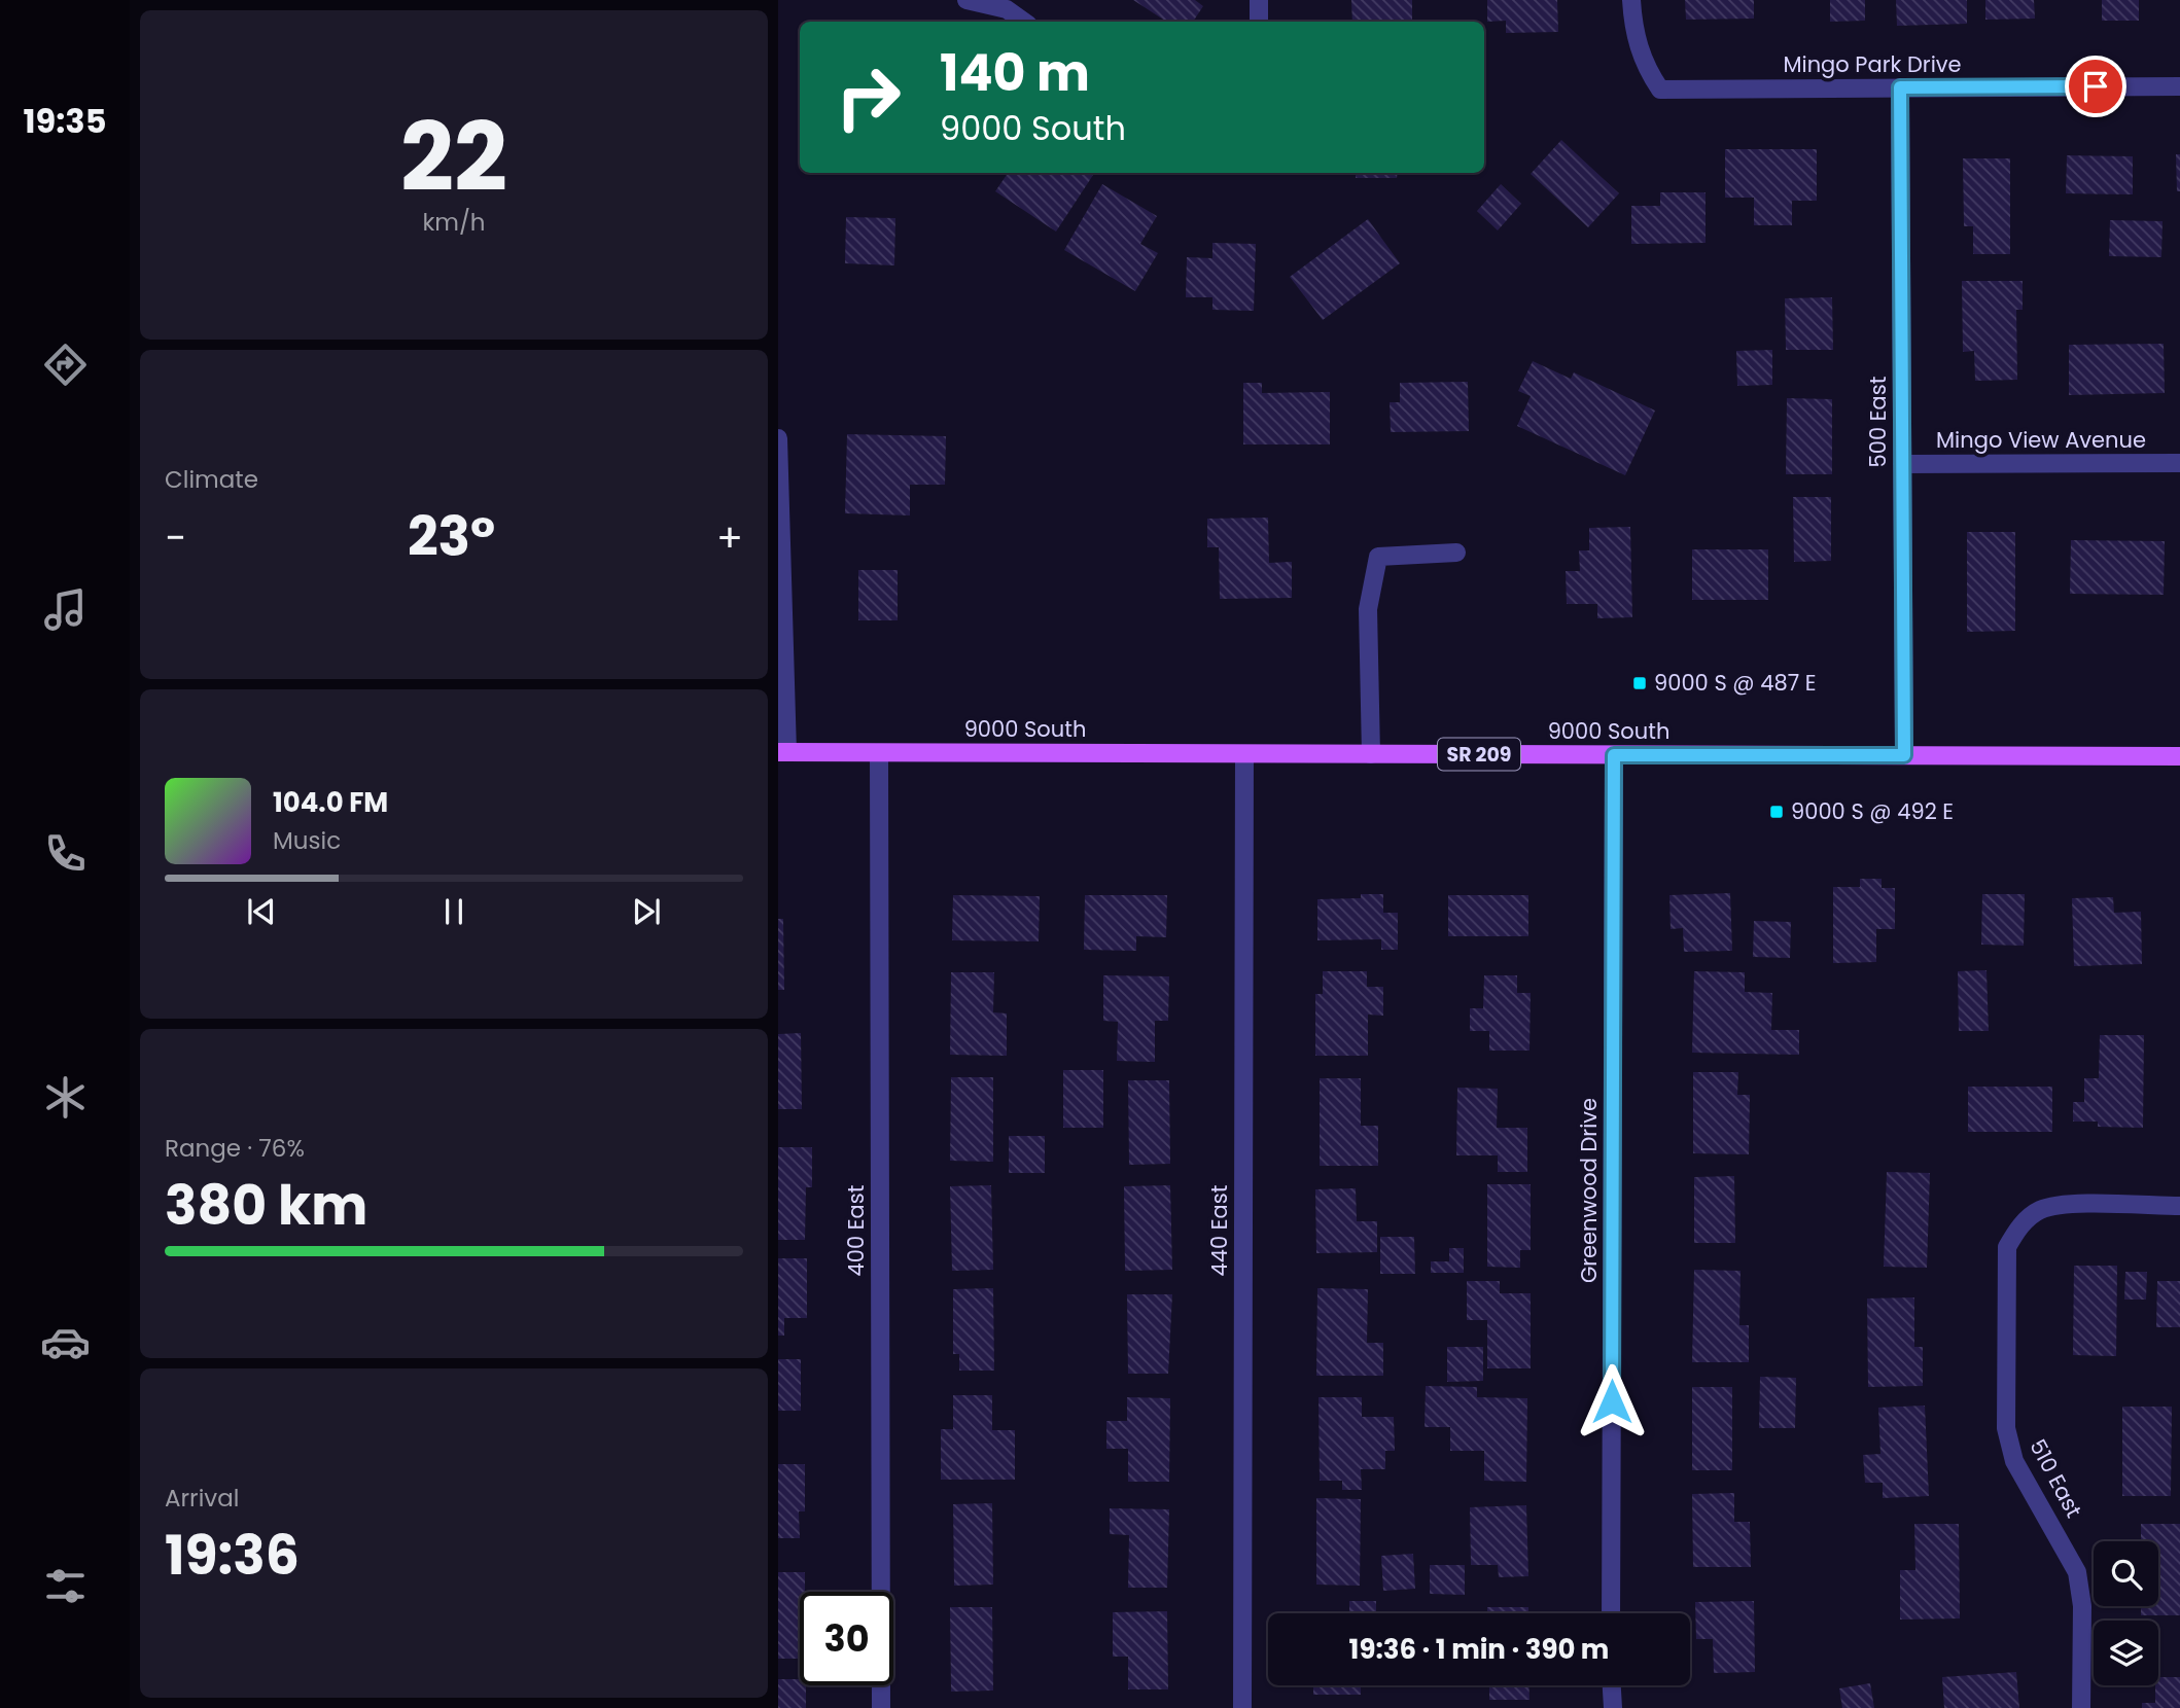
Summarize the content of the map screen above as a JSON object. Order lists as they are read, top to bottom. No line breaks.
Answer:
{"streets":{"main road":["9000 South","SR 209"],"street":["Mingo Park Drive","500 East","Mingo View Avenue","Greenwood Drive","400 East","440 East","510 East"]},"crossings":[["Mingo Park Drive","500 East"],["500 East","Mingo View Avenue"],["500 East","9000 South"],["9000 South","Greenwood Drive"],["9000 South","400 East"],["9000 South","440 East"]],"places":{"transit":["9000 S @ 487 E","9000 S @ 492 E"]},"page":{"tabs":"19:35","tile":[["22","km/h"],"Climate",["Range · 76%","380 km"],["Arrival","19:36"]],"turn":["140 m","9000 South"],"heat":["−","23°","+"],"song":["104.0 FM","Music"],"limit":"30","trip":"19:36 · 1 min · 390 m"}}
